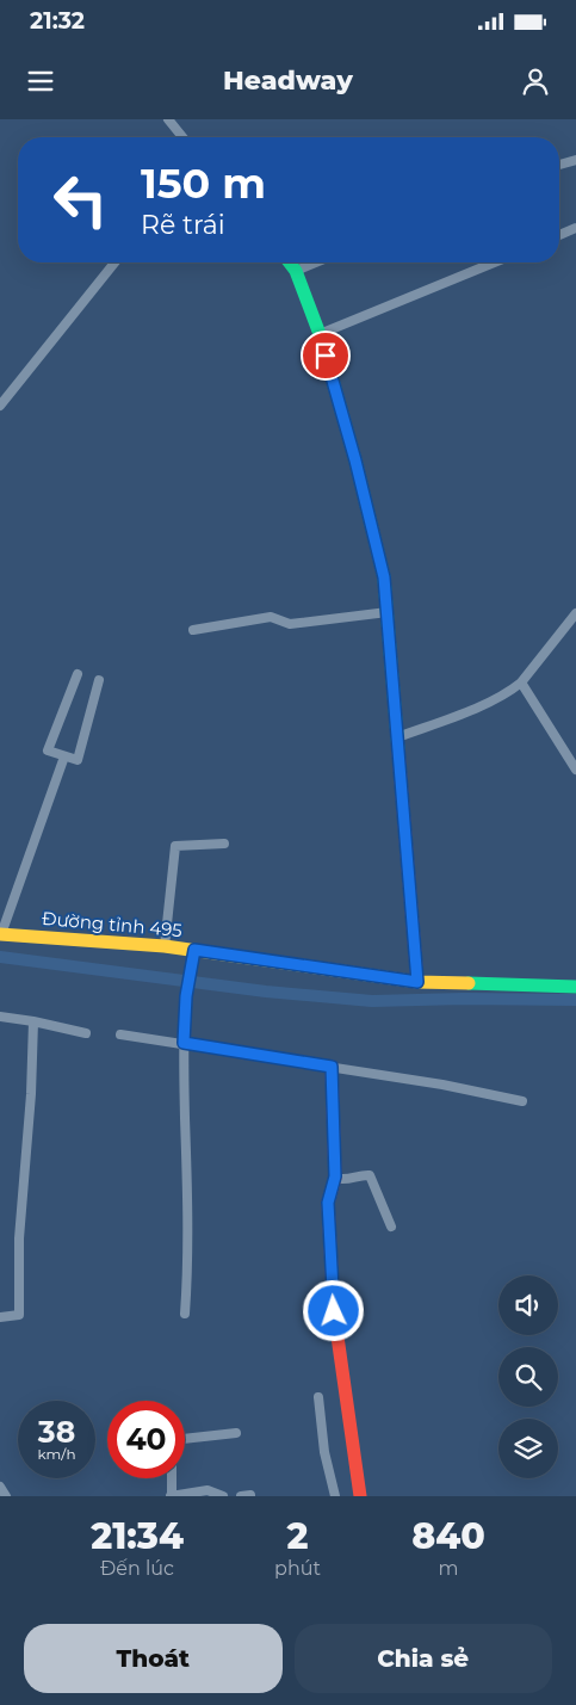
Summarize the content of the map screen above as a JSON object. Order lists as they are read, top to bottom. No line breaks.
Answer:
{"streets":{"street":["Đường tỉnh 495"]},"page":{"status":"21:32","header":"Headway","turn":["150 m","Rẽ trái"],"speed":"38 km/h","limit":"40","eta":["21:34","Đến lúc","2","phút","840","m"],"buttons":["Thoát","Chia sẻ"]}}
